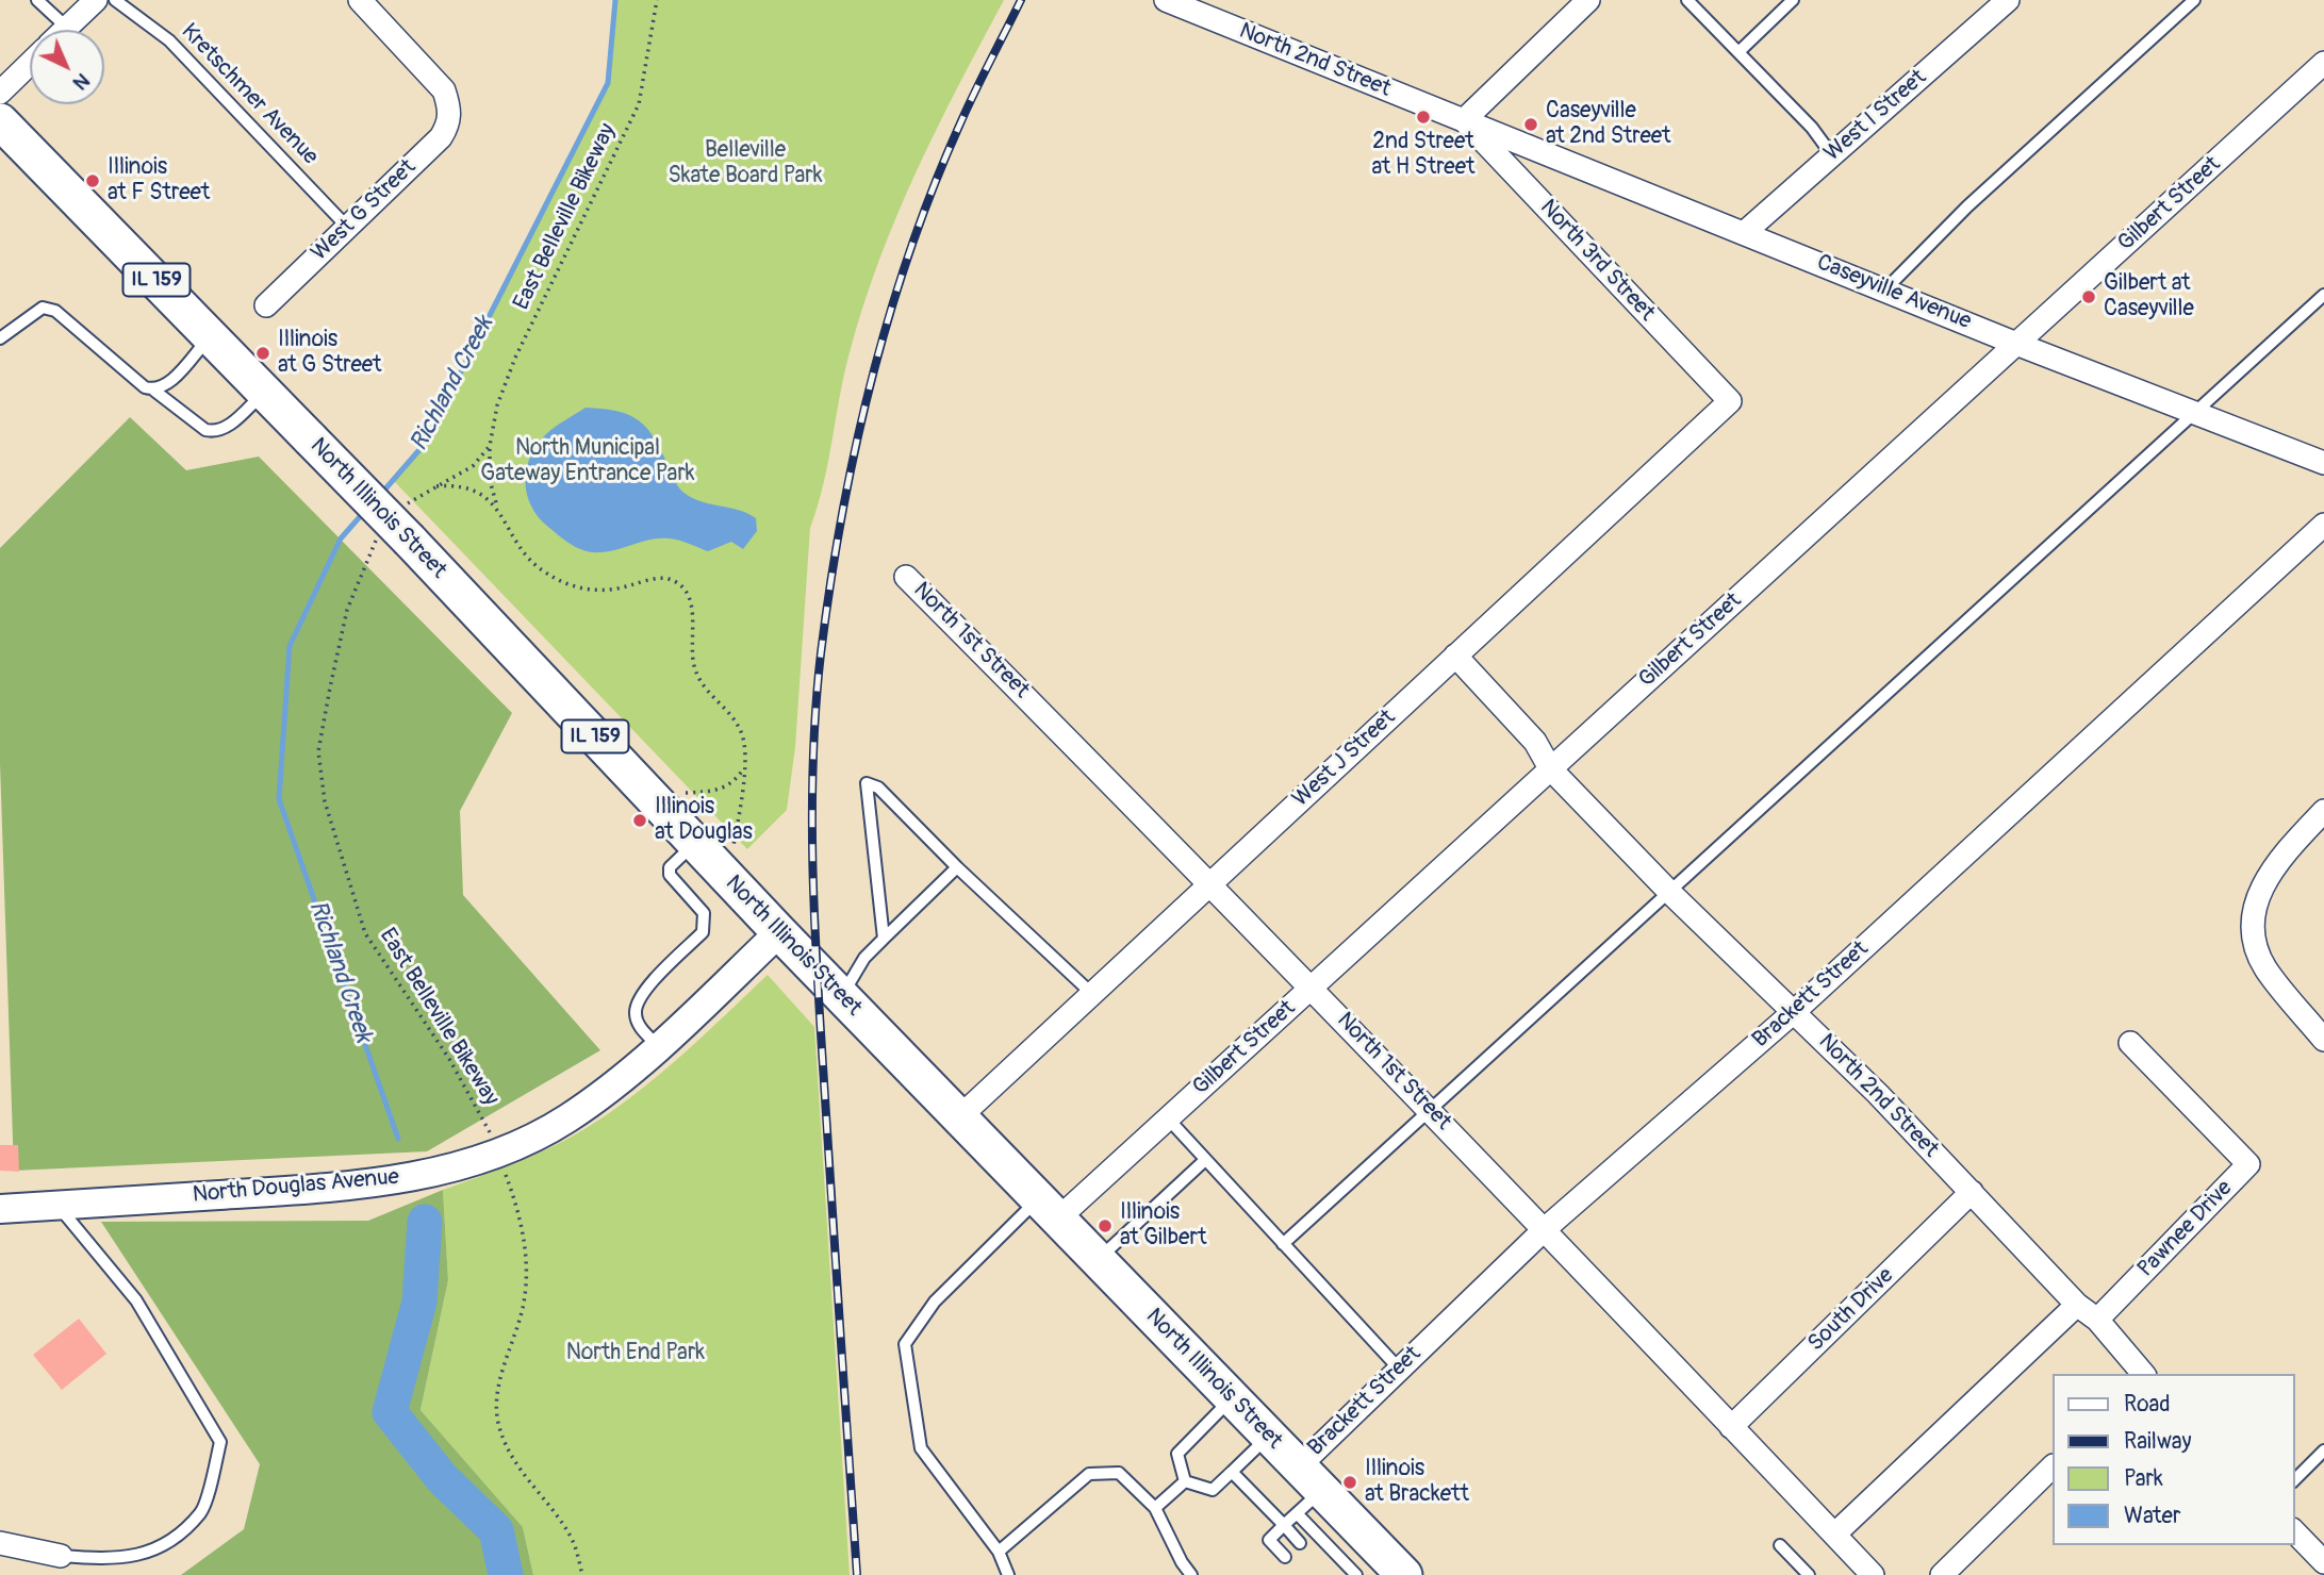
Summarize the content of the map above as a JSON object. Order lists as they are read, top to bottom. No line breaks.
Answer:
{"streets":{"main road":["IL 159","North Illinois Street"],"street":["North 2nd Street","West I Street","Gilbert Street","West G Street","North 3rd Street","Caseyville Avenue","North 1st Street","West J Street","Brackett Street","North Douglas Avenue","Pawnee Drive","South Drive"],"lane":["Kretschmer Avenue"],"path":["East Belleville Bikeway"]},"crossings":[["North 2nd Street","Gilbert Street"],["North 2nd Street","North 3rd Street"],["North 2nd Street","Caseyville Avenue"],["North 2nd Street","West J Street"],["North 2nd Street","Brackett Street"],["North 2nd Street","Pawnee Drive"],["North 2nd Street","South Drive"],["Kretschmer Avenue","West G Street"],["West I Street","Caseyville Avenue"],["Gilbert Street","Caseyville Avenue"],["Gilbert Street","North Illinois Street"],["Gilbert Street","North 1st Street"],["East Belleville Bikeway","North Illinois Street"],["East Belleville Bikeway","North Douglas Avenue"],["North 3rd Street","Caseyville Avenue"],["North 3rd Street","West J Street"],["North Illinois Street","West J Street"],["North Illinois Street","Brackett Street"],["North Illinois Street","North Douglas Avenue"],["North 1st Street","West J Street"],["North 1st Street","Brackett Street"],["North 1st Street","South Drive"]],"water":["Richland Creek"],"parks":["Belleville Skate Board Park","North Municipal Gateway Entrance Park","North End Park"],"places":["2nd Street at H Street","Caseyville at 2nd Street","Illinois at F Street","Gilbert at Caseyville","Illinois at G Street","Illinois at Douglas","Illinois at Gilbert","Illinois at Brackett"],"legend":["Road","Railway","Park","Water"],"north":"bottom right"}
